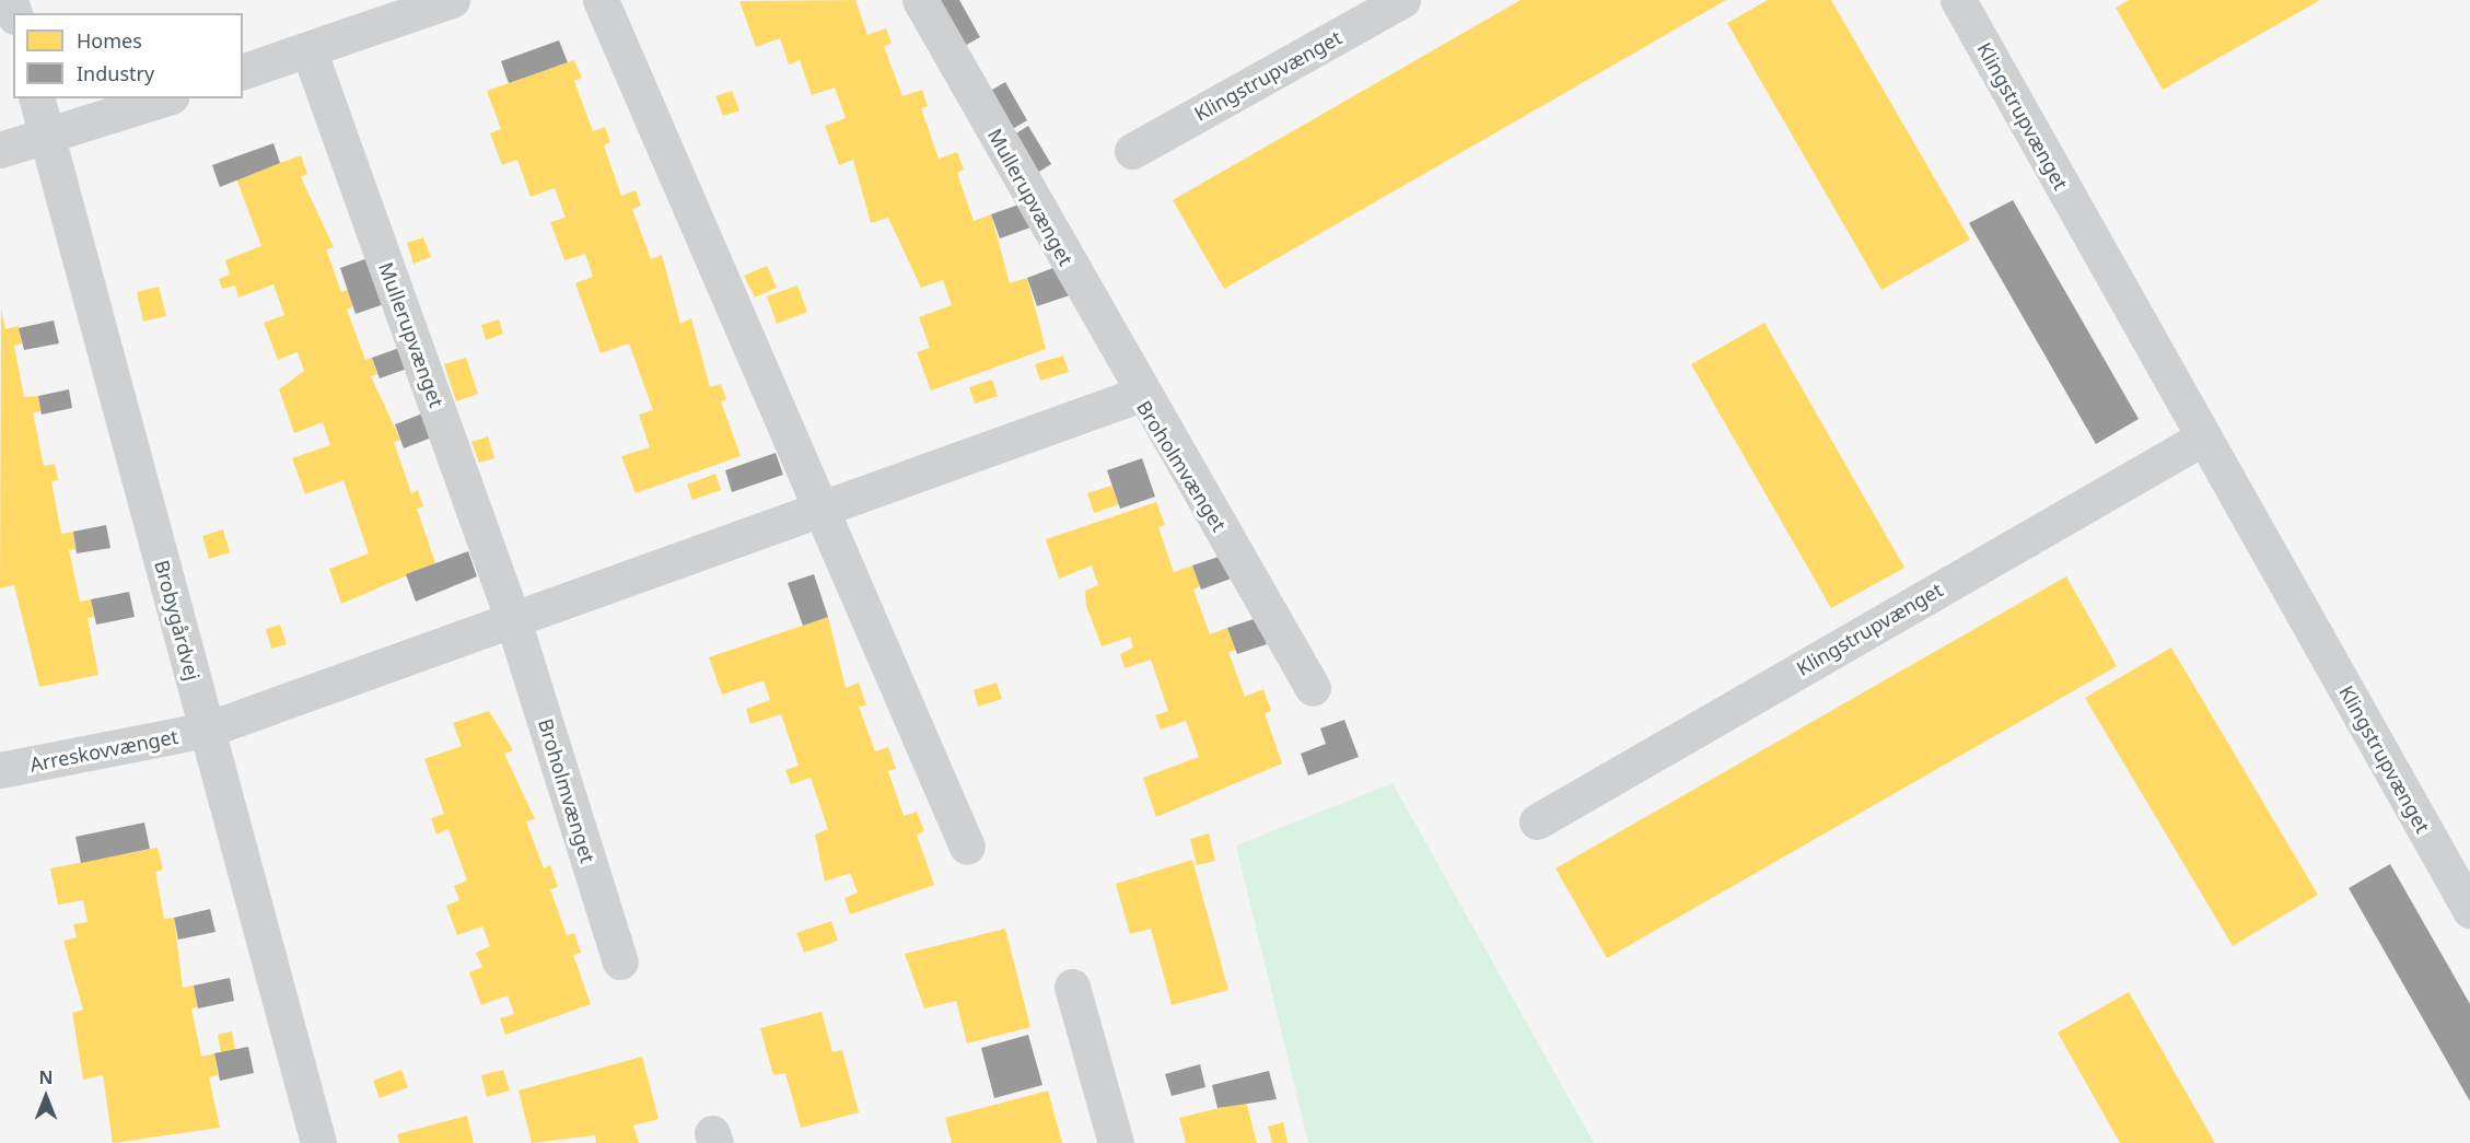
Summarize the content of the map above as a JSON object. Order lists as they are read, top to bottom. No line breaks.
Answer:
{"streets":{"street":["Klingstrupvænget","Mullerupvænget","Broholmvænget","Brobygårdvej","Arreskovvænget"]},"crossings":[["Mullerupvænget","Broholmvænget"],["Broholmvænget","Brobygårdvej"],["Broholmvænget","Arreskovvænget"],["Brobygårdvej","Arreskovvænget"]],"legend":["Homes","Industry"],"north":"top"}
